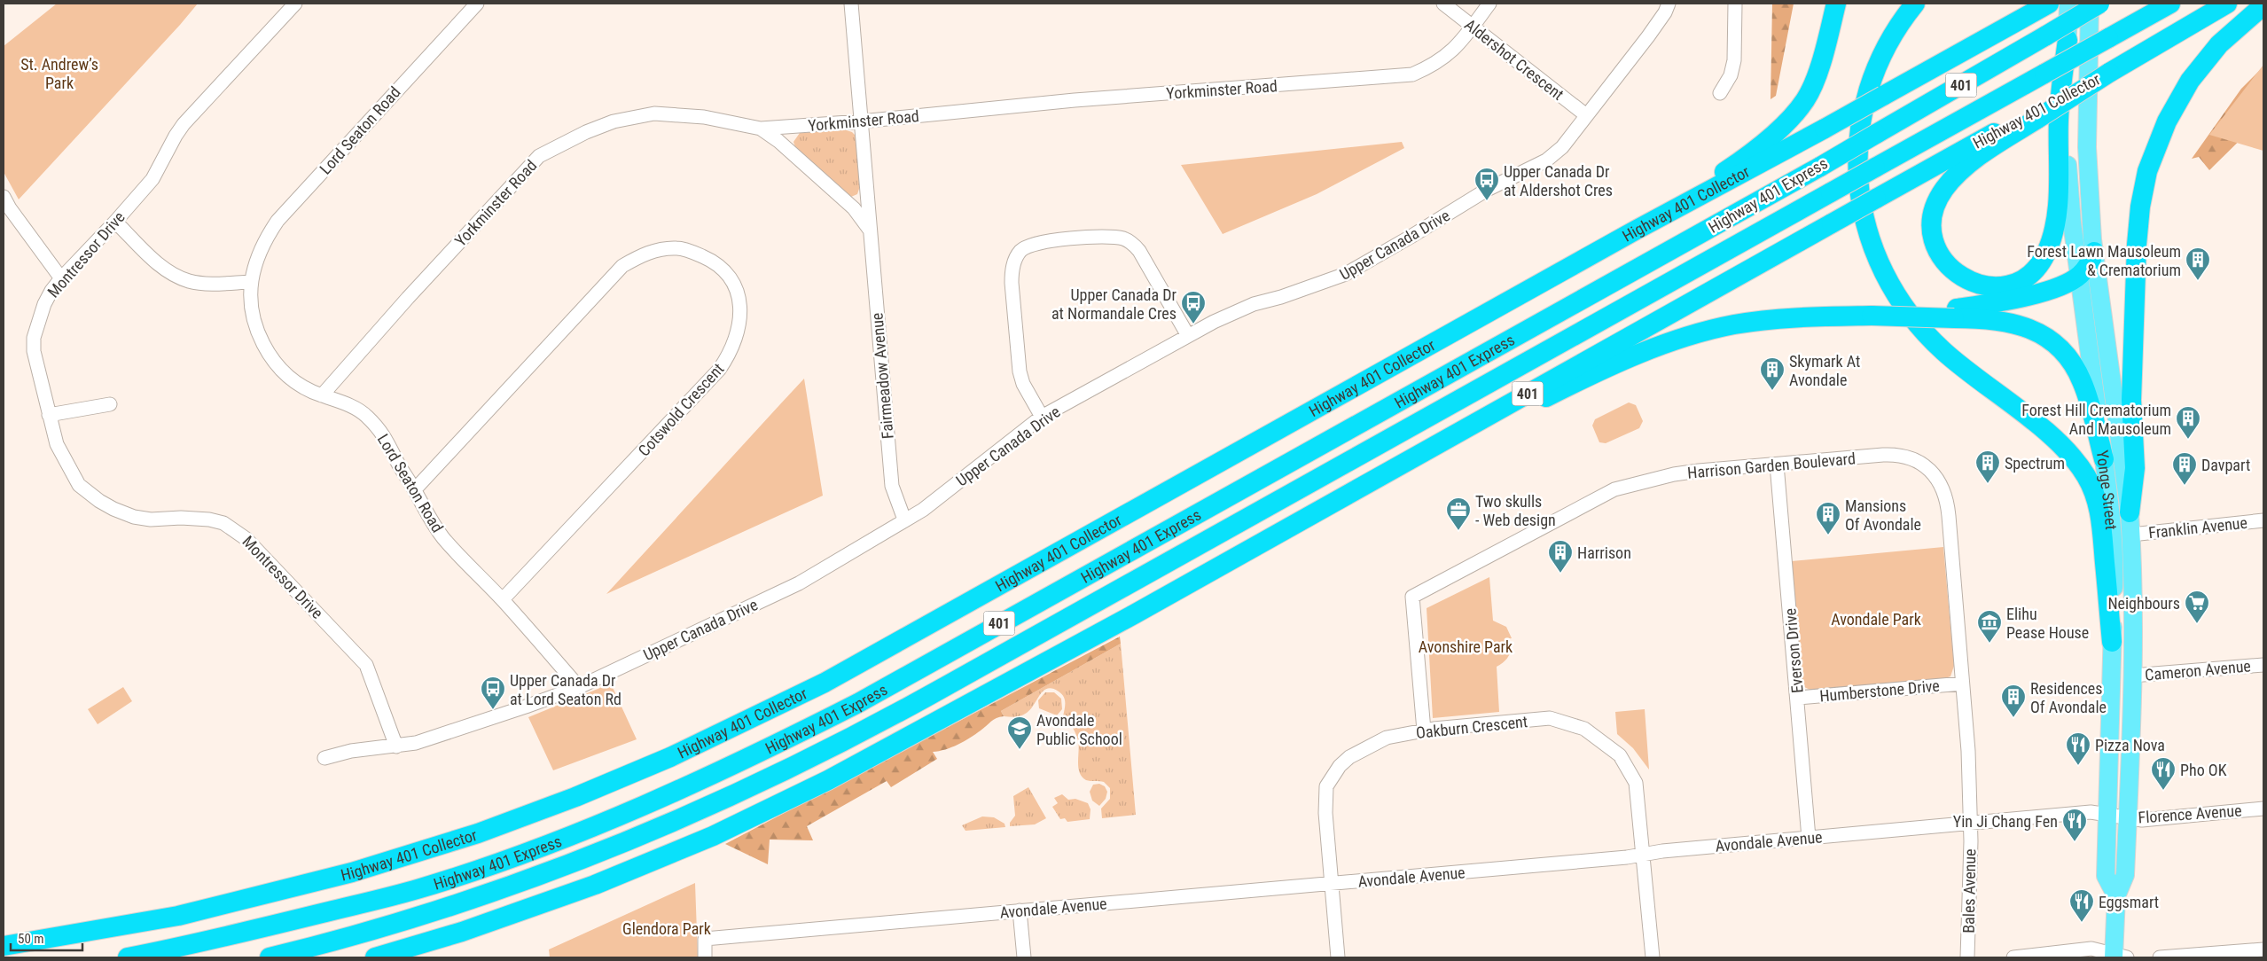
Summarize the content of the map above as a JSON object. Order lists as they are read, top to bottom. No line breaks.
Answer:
{"streets":{"highway":["401","Highway 401 Collector","Highway 401 Express"],"main road":["Yonge Street"],"street":["Aldershot Crescent","Yorkminster Road","Lord Seaton Road","Upper Canada Drive","Montressor Drive","Fairmeadow Avenue","Cotswold Crescent","Harrison Garden Boulevard","Franklin Avenue","Everson Drive","Cameron Avenue","Humberstone Drive","Oakburn Crescent","Florence Avenue","Avondale Avenue","Bales Avenue"]},"crossings":[["Aldershot Crescent","Yorkminster Road"],["Aldershot Crescent","Upper Canada Drive"],["Yorkminster Road","Lord Seaton Road"],["Yorkminster Road","Fairmeadow Avenue"],["Lord Seaton Road","Upper Canada Drive"],["Lord Seaton Road","Cotswold Crescent"],["Upper Canada Drive","Montressor Drive"],["Upper Canada Drive","Fairmeadow Avenue"],["Harrison Garden Boulevard","Everson Drive"],["Harrison Garden Boulevard","Humberstone Drive"],["Harrison Garden Boulevard","Oakburn Crescent"],["Harrison Garden Boulevard","Avondale Avenue"],["Harrison Garden Boulevard","Bales Avenue"],["Yonge Street","Franklin Avenue"],["Yonge Street","Cameron Avenue"],["Yonge Street","Florence Avenue"],["Yonge Street","Avondale Avenue"],["Everson Drive","Humberstone Drive"],["Everson Drive","Avondale Avenue"],["Oakburn Crescent","Avondale Avenue"],["Florence Avenue","Avondale Avenue"],["Avondale Avenue","Bales Avenue"]],"parks":["St. Andrew’s Park","Avondale Park","Avonshire Park","Glendora Park"],"places":{"bus stop":["Upper Canada Dr at Aldershot Cres","Upper Canada Dr at Normandale Cres","Upper Canada Dr at Lord Seaton Rd"],"building":["Forest Lawn Mausoleum & Crematorium","Skymark At Avondale","Forest Hill Crematorium And Mausoleum","Spectrum","Davpart","Mansions Of Avondale","Harrison","Residences Of Avondale"],"office":["Two skulls - Web design"],"supermarket":["Neighbours"],"museum":["Elihu Pease House"],"school or university":["Avondale Public School"],"restaurant":["Pizza Nova","Pho OK","Yin Ji Chang Fen","Eggsmart"]},"scale_bar":"50 m"}
